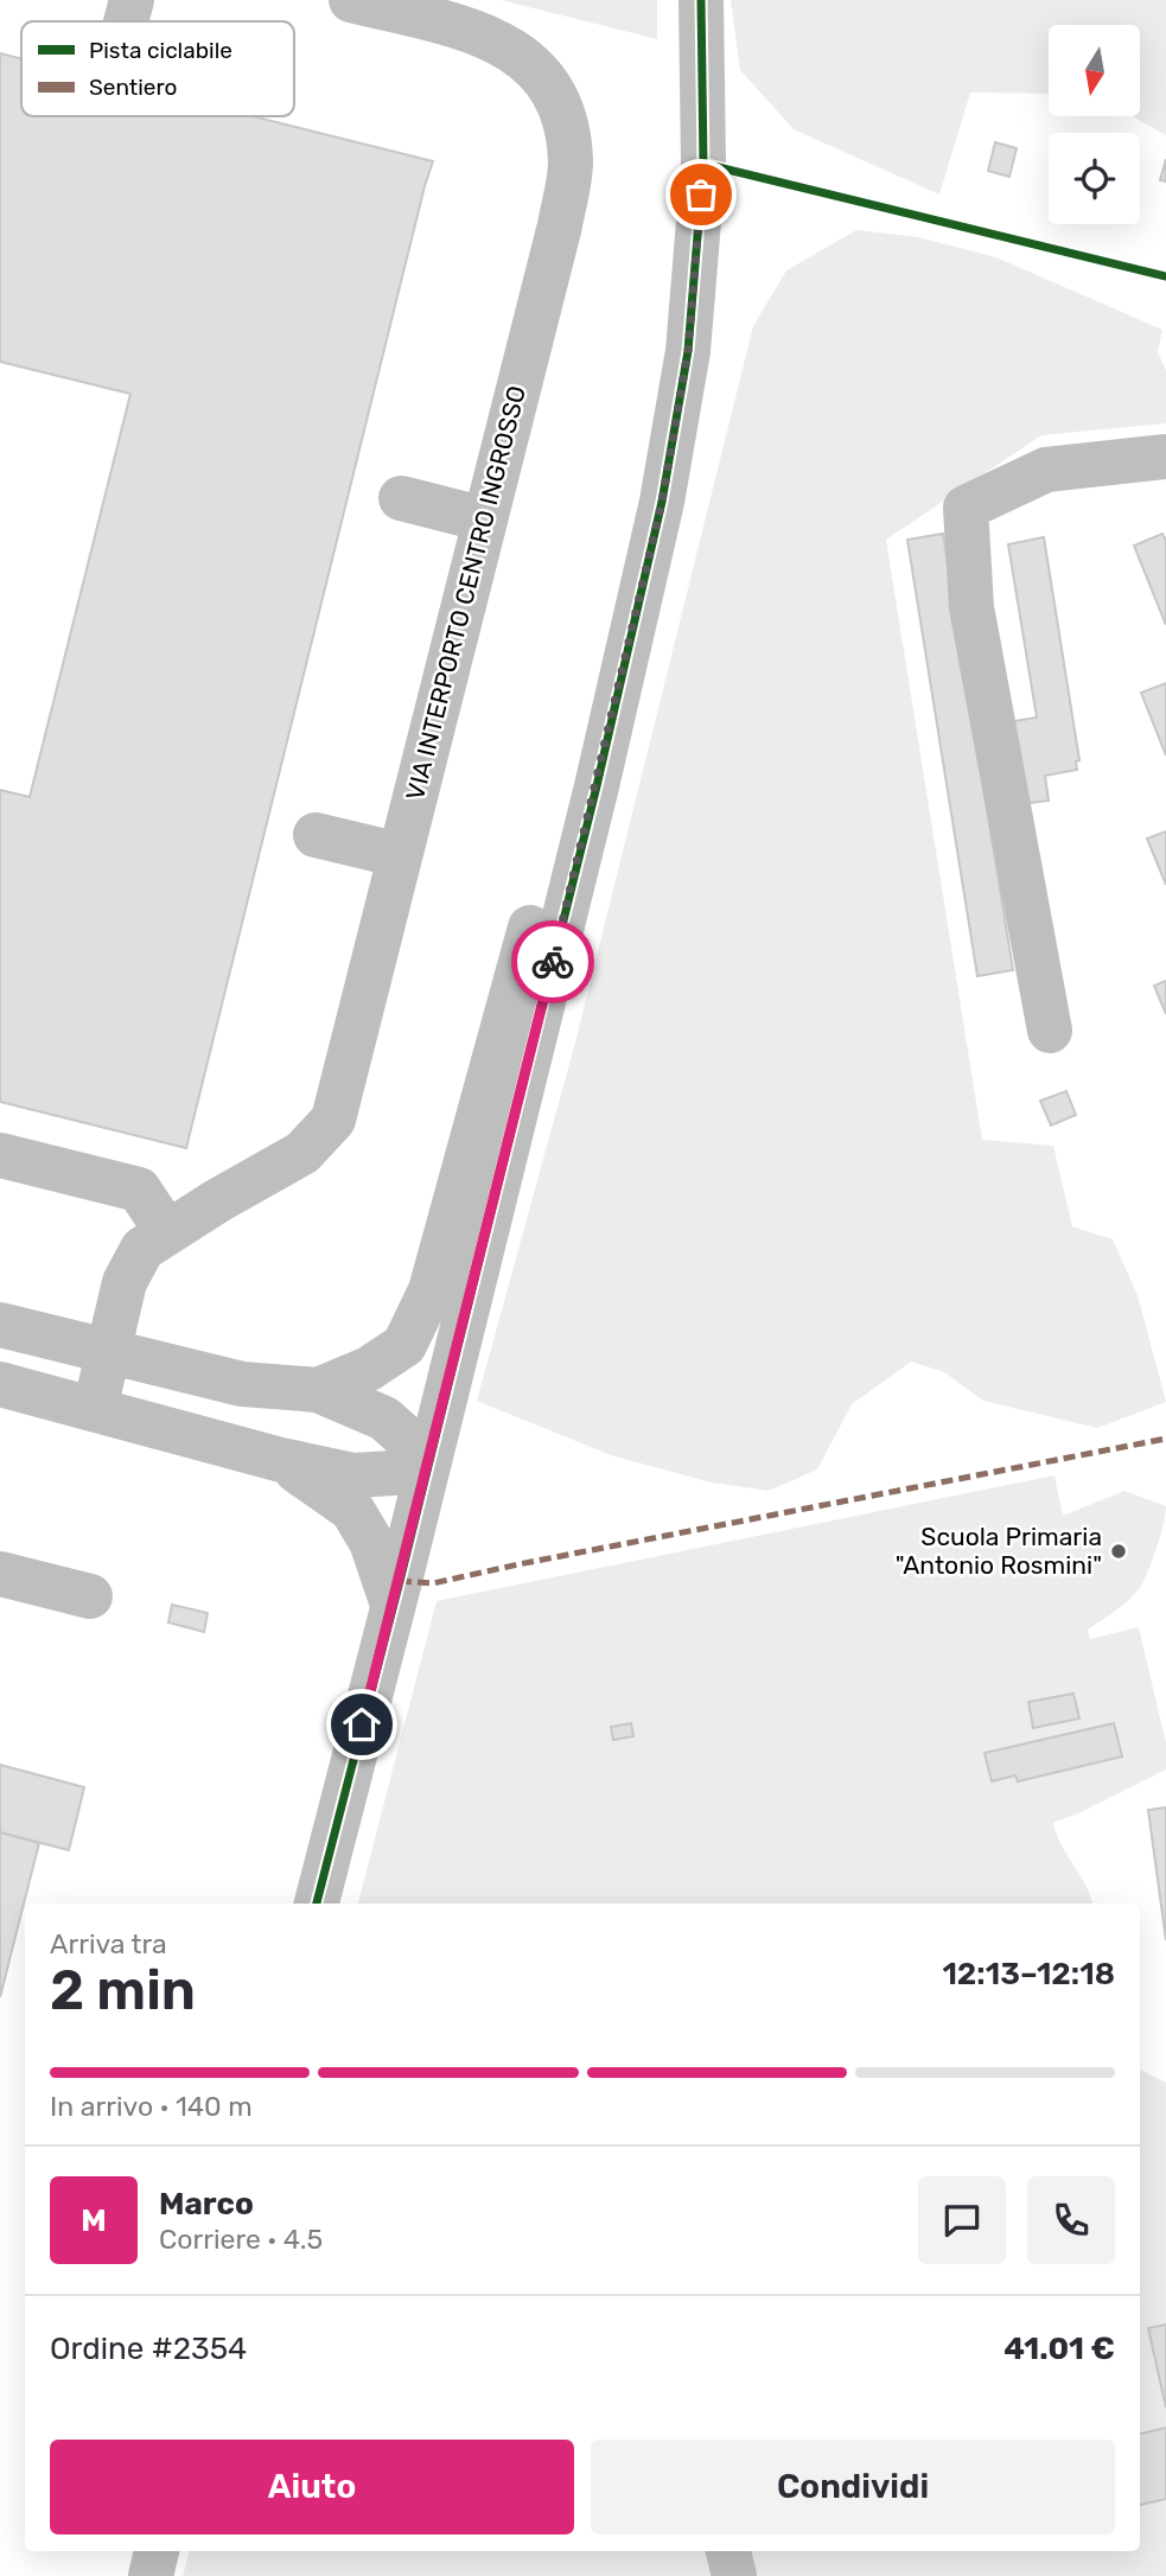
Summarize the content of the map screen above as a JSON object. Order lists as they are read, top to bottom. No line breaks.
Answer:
{"streets":{"street":["VIA INTERPORTO CENTRO INGROSSO"]},"places":["Scuola Primaria \"Antonio Rosmini\""],"legend":["Pista ciclabile","Sentiero"],"north":"bottom","page":{"heading":["2 min","Arriva tra","12:13–12:18"],"panel":["Marco","Corriere · 4.5","Ordine #2354","41.01 €"],"bar":"In arrivo · 140 m","round":"M","buttons":["Aiuto","Condividi"]}}
